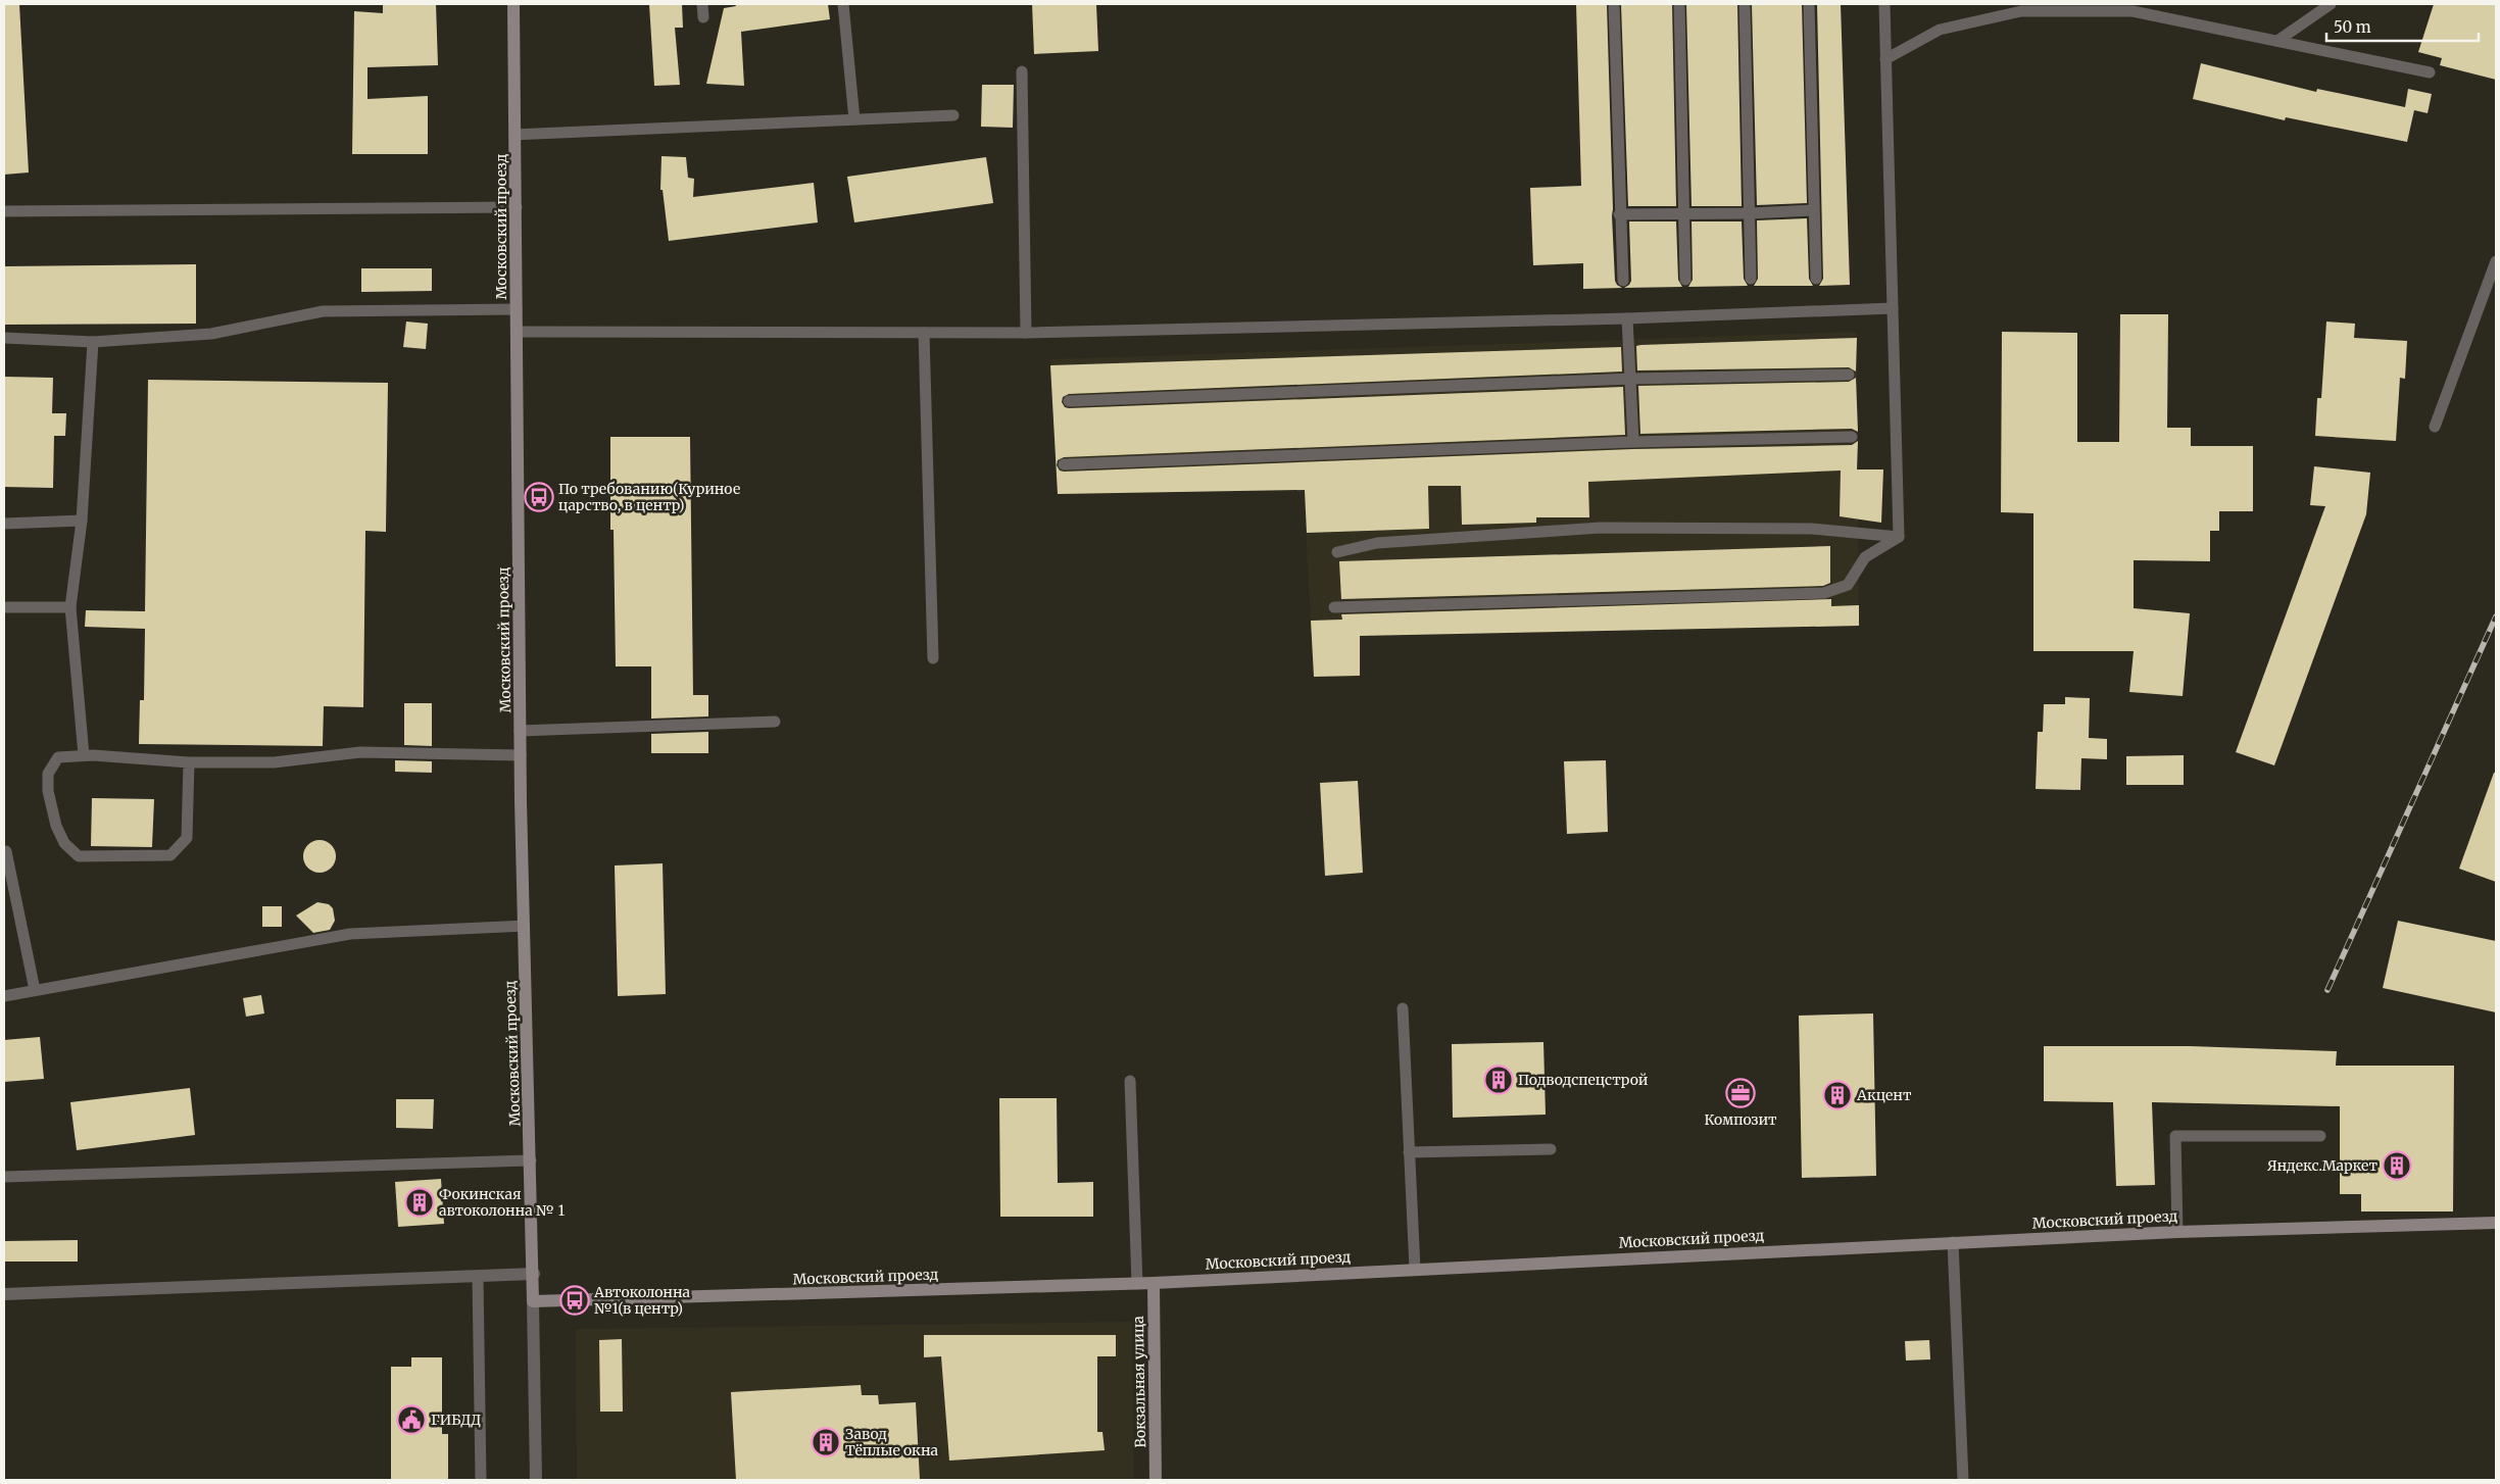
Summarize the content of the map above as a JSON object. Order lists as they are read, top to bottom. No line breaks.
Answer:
{"streets":{"street":["Московский проезд","Вокзальная улица"]},"crossings":[["Московский проезд","Вокзальная улица"]],"places":{"bus stop":["По требованию(Куриное царство, в центр)","Автоколонна №1(в центр)"],"building":["Подводспецстрой","Акцент","Яндекс.Маркет","Фокинская автоколонна № 1","Завод Тёплые окна"],"office":["Композит"],"public building":["ГИБДД"]},"scale_bar":"50 m"}
